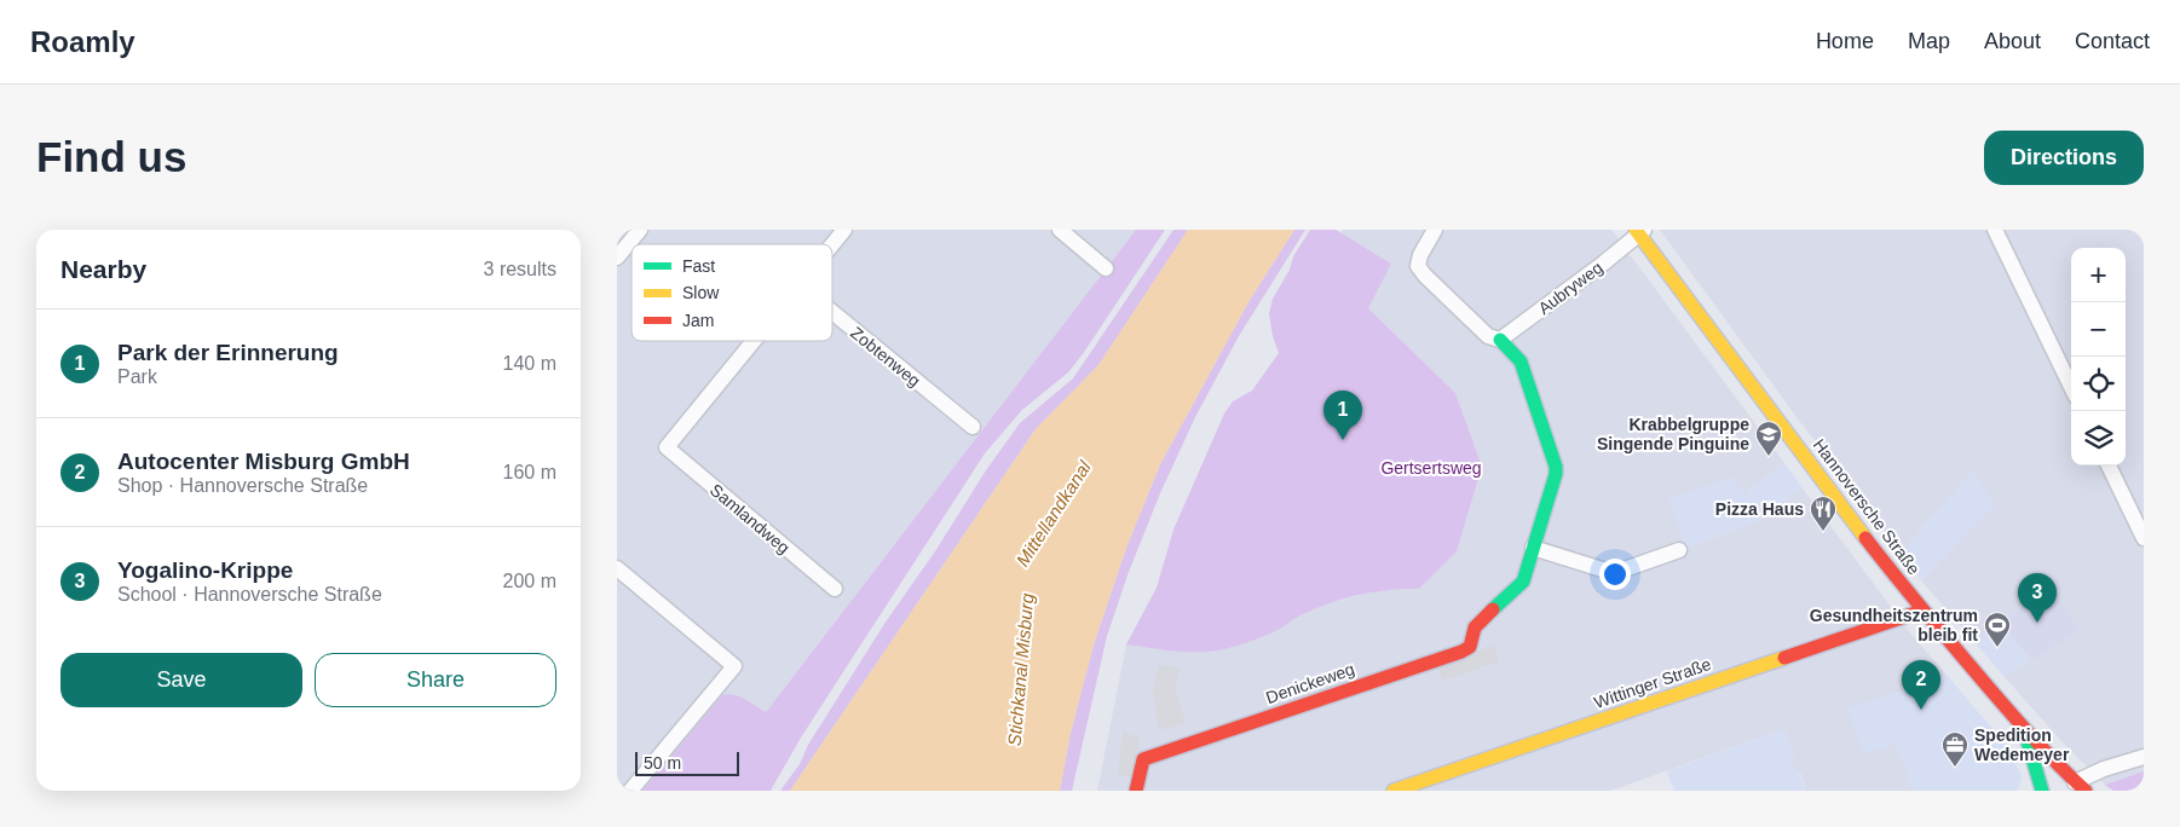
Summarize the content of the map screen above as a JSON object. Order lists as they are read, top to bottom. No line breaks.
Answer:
{"streets":{"street":["Aubryweg","Zobtenweg","Hannoversche Straße","Samlandweg","Denickeweg","Wittinger Straße"]},"crossings":[["Aubryweg","Hannoversche Straße"],["Hannoversche Straße","Wittinger Straße"]],"water":["Mittellandkanal","Stichkanal Misburg"],"parks":["Gertsertsweg"],"places":{"school or university":["Krabbelgruppe Singende Pinguine"],"restaurant":["Pizza Haus"],"sports":["Gesundheitszentrum bleib fit"],"office":["Spedition Wedemeyer"]},"legend":["Fast","Slow","Jam"],"scale_bar":"50 m","page":{"header":"Roamly","nav":["Home","Map","About","Contact"],"buttons":["Directions",["Save","Share"]],"title":"Find us","heading":["Nearby","3 results"],"map_buttons":["+","−"],"list":[{"mark":"1","name":"Park der Erinnerung","note":"Park","value":"140 m"},{"mark":"2","name":"Autocenter Misburg GmbH","note":"Shop · Hannoversche Straße","value":"160 m"},{"mark":"3","name":"Yogalino-Krippe","note":"School · Hannoversche Straße","value":"200 m"}],"pins":["1","3","2"],"scale":"50 m"}}
